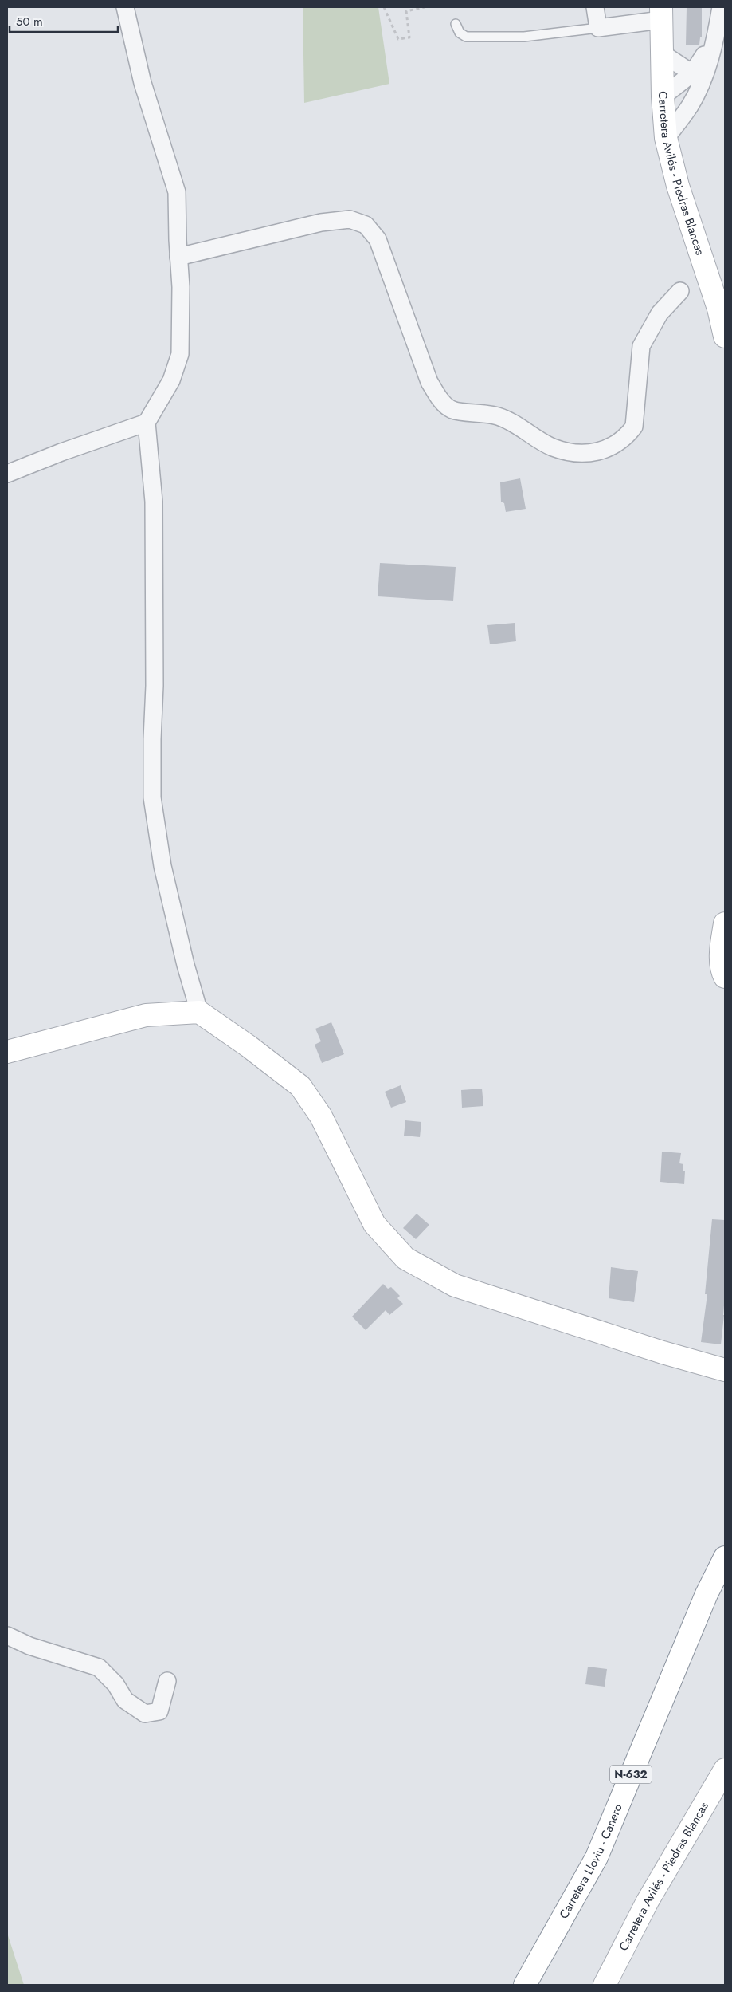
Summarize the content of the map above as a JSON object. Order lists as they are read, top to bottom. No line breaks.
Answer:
{"streets":{"main road":["Carretera Avilés - Piedras Blancas","N-632","Carretera Lloviu - Canero"]},"scale_bar":"50 m"}
